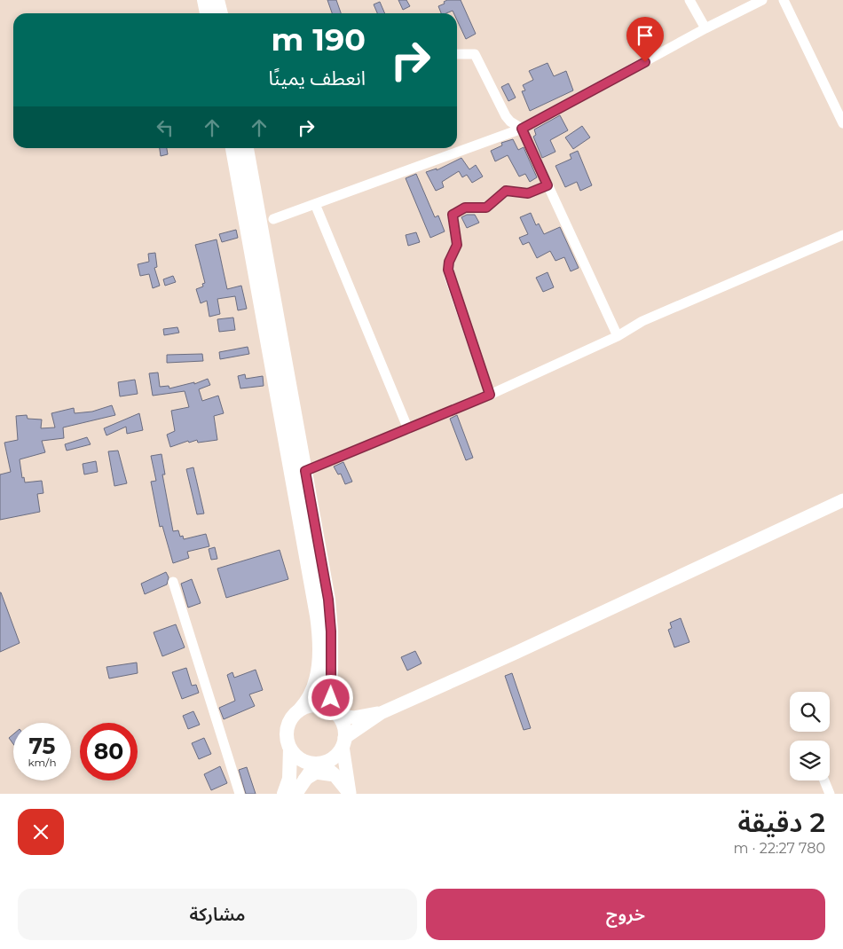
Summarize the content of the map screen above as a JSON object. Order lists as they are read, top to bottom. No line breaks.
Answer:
{"page":{"turn":["190 m","انعطف يمينًا"],"speed":"75 km/h","limit":"80","heading":["2 دقيقة","780 m · 22:27"],"buttons":["خروج","مشاركة"]}}
